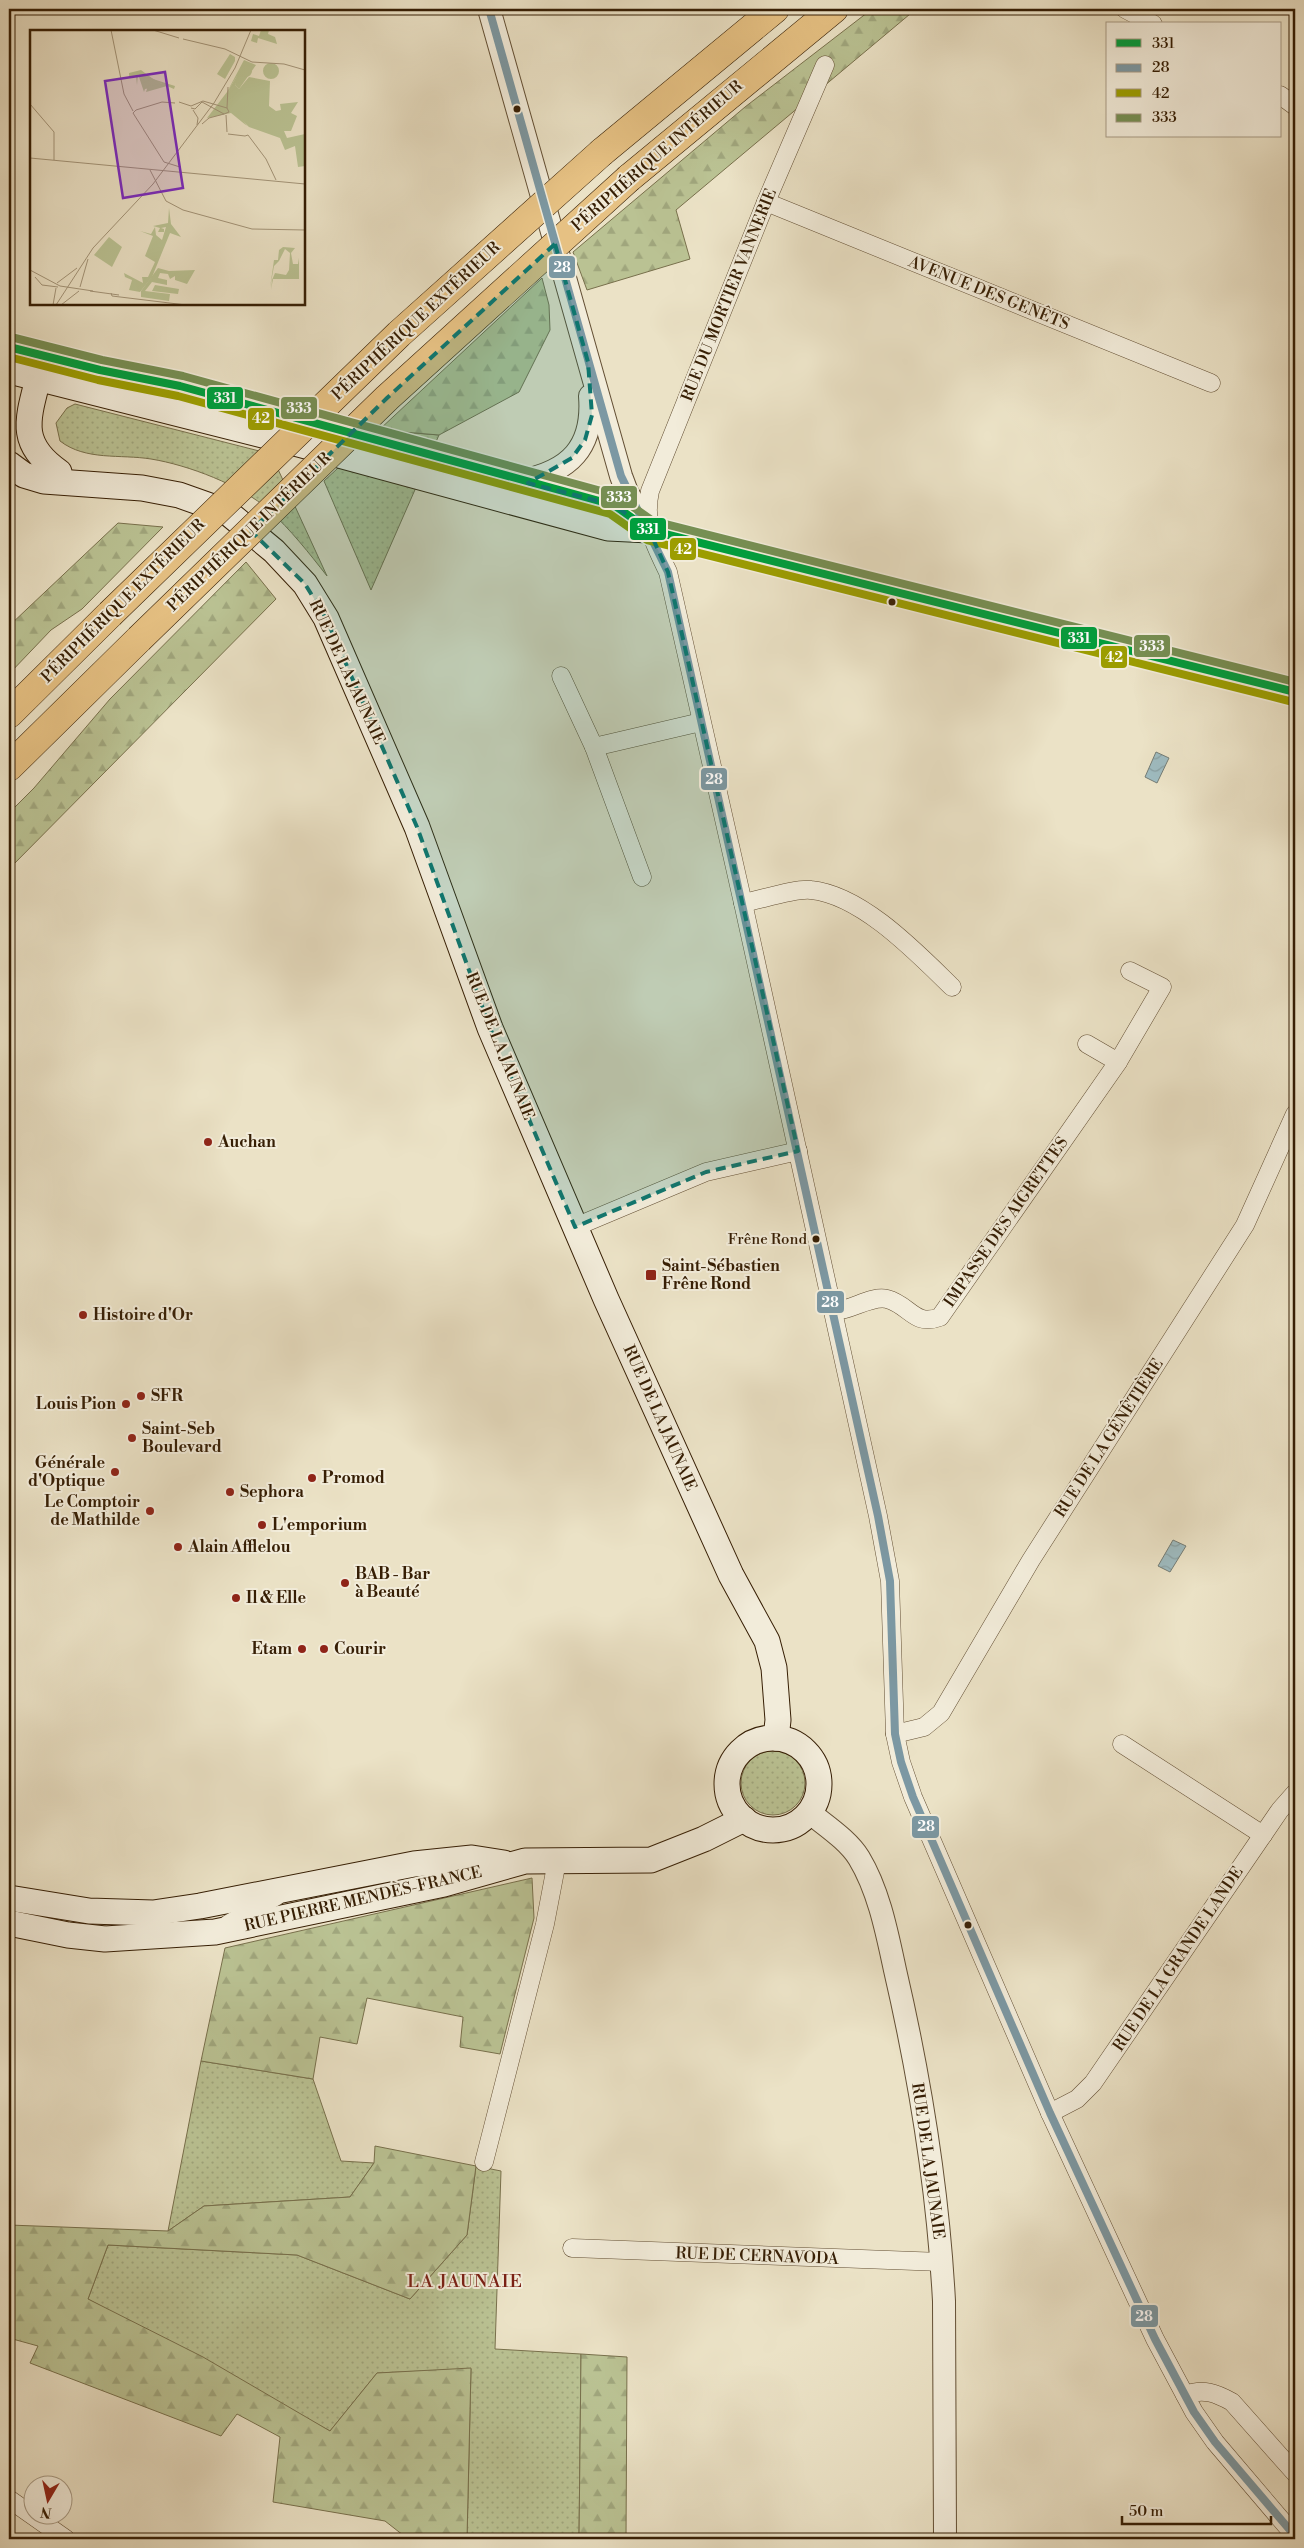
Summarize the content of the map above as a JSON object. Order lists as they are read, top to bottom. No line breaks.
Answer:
{"streets":{"highway":["PÉRIPHÉRIQUE INTÉRIEUR","PÉRIPHÉRIQUE EXTÉRIEUR"],"main road":["RUE DE LA JAUNAIE","RUE PIERRE MENDÈS-FRANCE"],"street":["AVENUE DES GENÊTS","RUE DU MORTIER VANNERIE","IMPASSE DES AIGRETTES","RUE DE LA GÉNÊTIÈRE","RUE DE LA GRANDE LANDE","RUE DE CERNAVODA"]},"crossings":[["AVENUE DES GENÊTS","RUE DU MORTIER VANNERIE"],["RUE DE LA JAUNAIE","RUE PIERRE MENDÈS-FRANCE"],["RUE DE LA JAUNAIE","RUE DE CERNAVODA"]],"districts":["LA JAUNAIE"],"places":{"other":["Auchan","Frêne Rond","Histoire d'Or","SFR","Louis Pion","Saint-Seb Boulevard","Générale d'Optique","Promod","Sephora","Le Comptoir de Mathilde","L'emporium","Alain Afflelou","BAB - Bar à Beauté","Il & Elle","Etam","Courir"],"transit":["Saint-Sébastien Frêne Rond"]},"lines":["transit line 28","transit line 333","transit line 331","transit line 42"],"legend":["331","28","42","333"],"scale_bar":"50 m","north":"bottom"}
